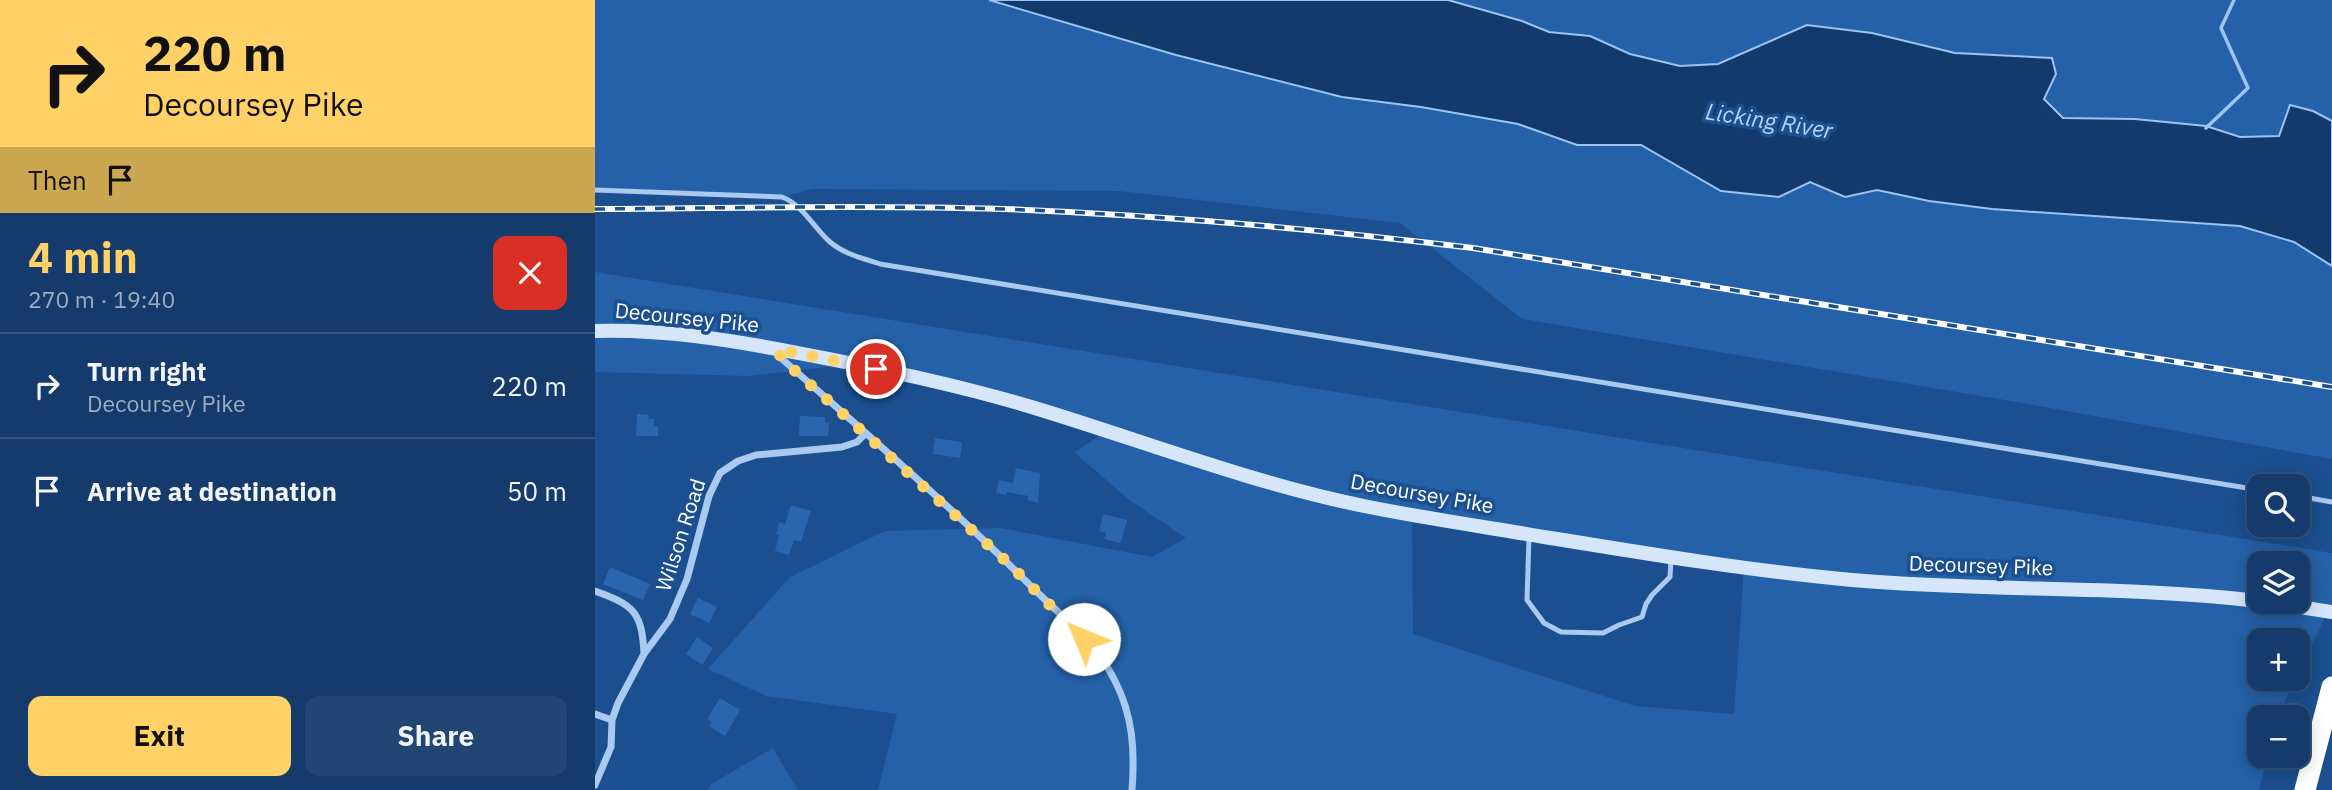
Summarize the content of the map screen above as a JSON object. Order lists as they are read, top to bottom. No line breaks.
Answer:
{"streets":{"main road":["Decoursey Pike"],"street":["Wilson Road"]},"water":["Licking River"],"page":{"turn":["220 m","Decoursey Pike"],"then":"Then","heading":["4 min","270 m · 19:40"],"list":[{"name":"Turn right","note":"Decoursey Pike","value":"220 m"},{"name":"Arrive at destination","value":"50 m"}],"map_buttons":["+","−"],"buttons":["Exit","Share"]}}
